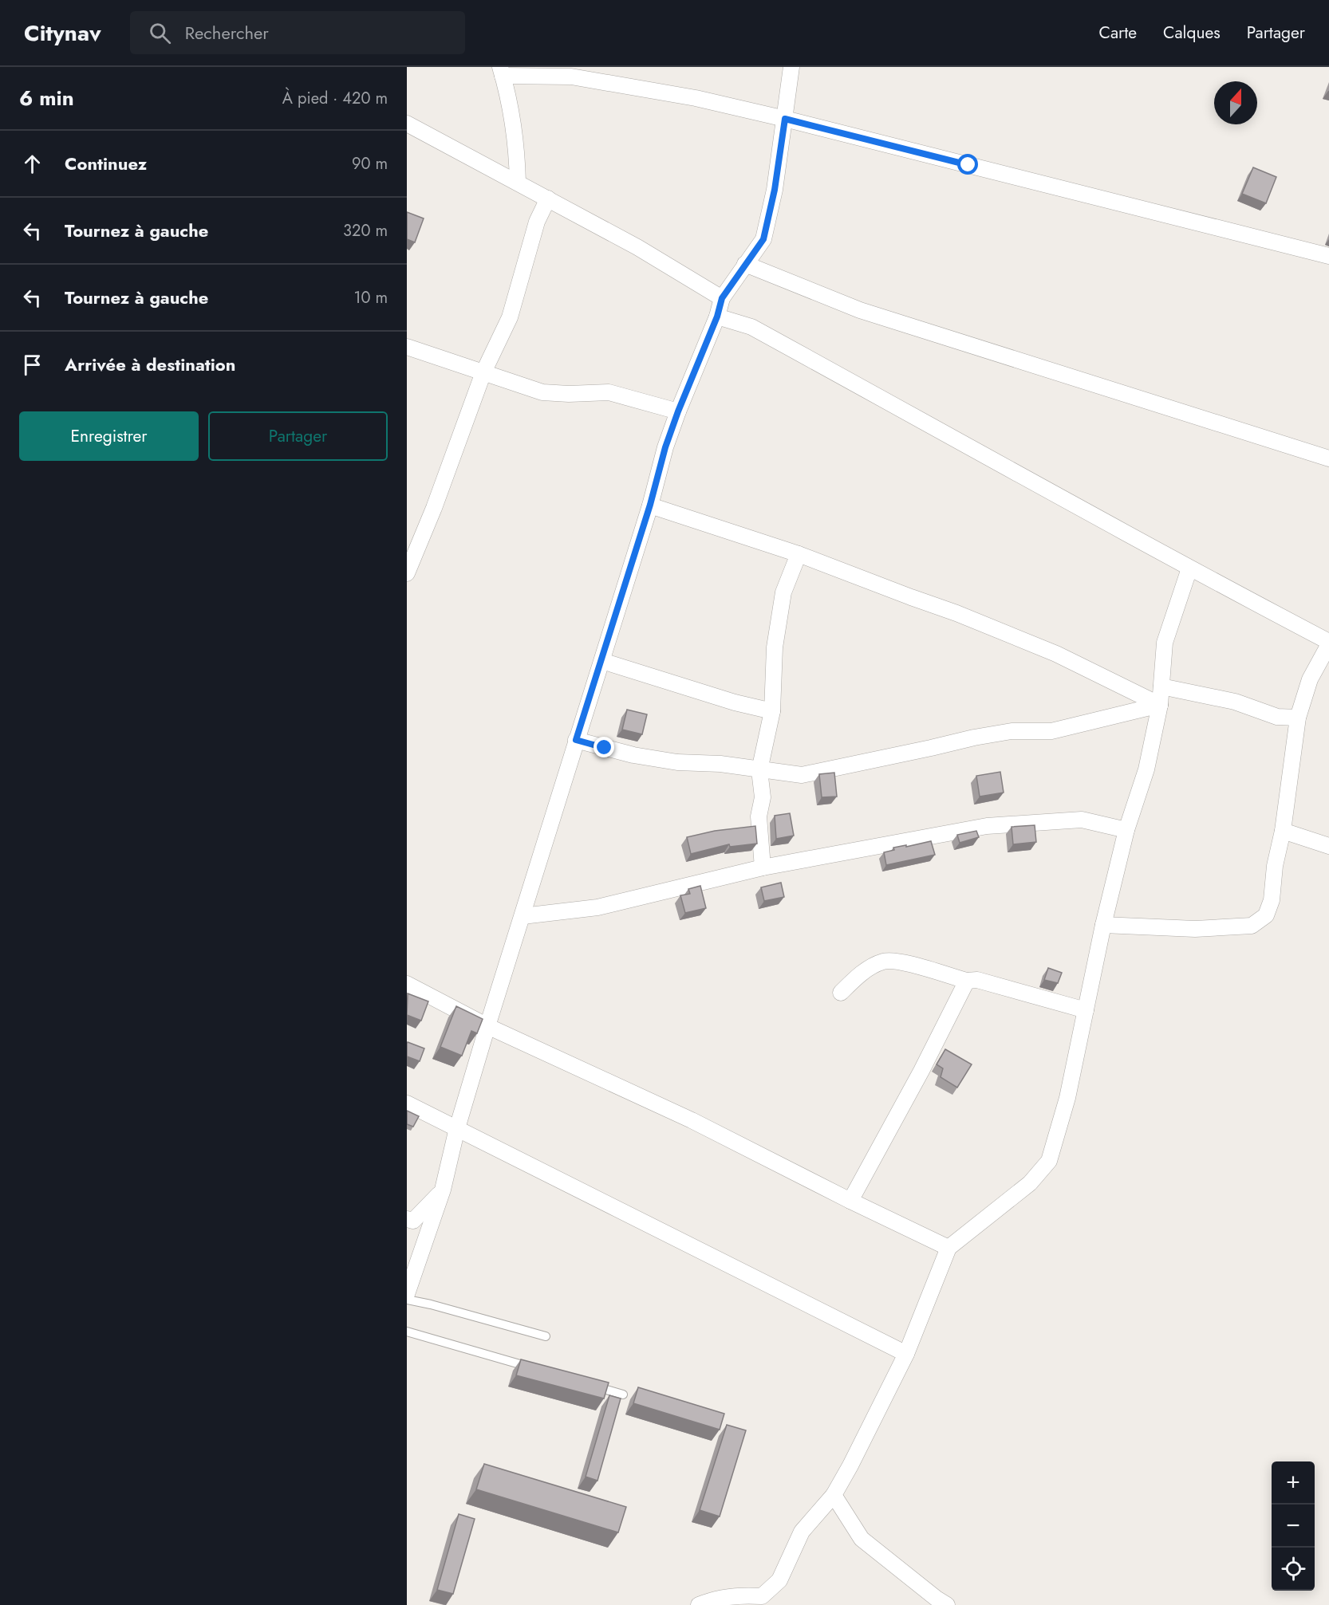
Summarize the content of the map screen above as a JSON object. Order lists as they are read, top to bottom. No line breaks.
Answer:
{"north":"top","page":{"header":"Citynav","search":"Rechercher","nav":["Carte","Calques","Partager"],"heading":["6 min","À pied · 420 m"],"list":[["Continuez","90 m"],["Tournez à gauche","320 m"],["Tournez à gauche","10 m"],"Arrivée à destination"],"buttons":["Enregistrer","Partager"],"map_buttons":["+","−"]}}
